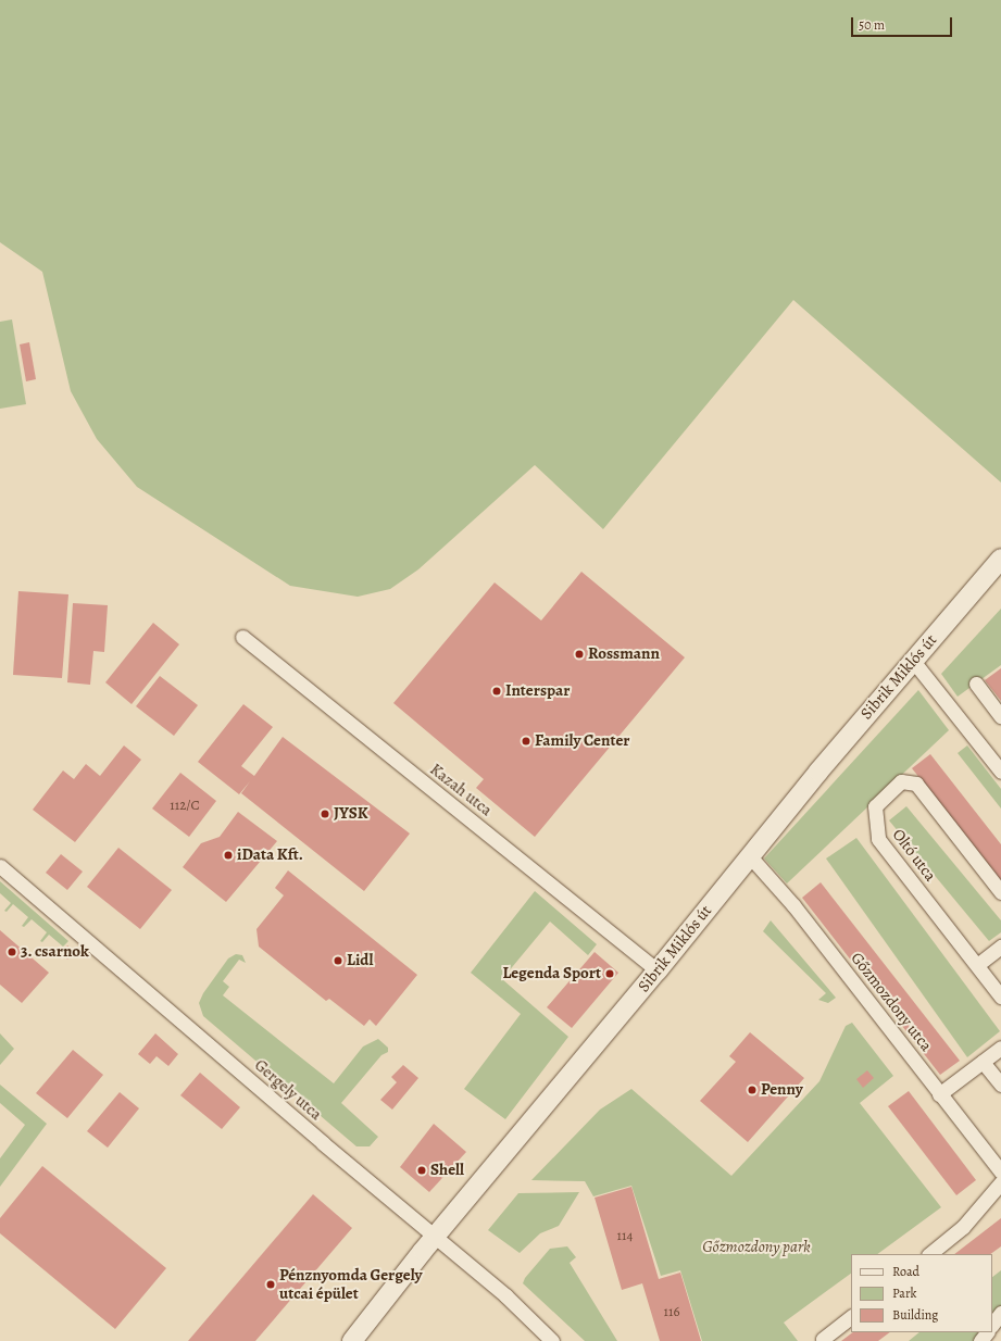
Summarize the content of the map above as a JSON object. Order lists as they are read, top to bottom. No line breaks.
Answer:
{"streets":{"street":["Sibrik Miklós út","Kazah utca","Oltó utca","Gőzmozdony utca","Gergely utca"]},"crossings":[["Sibrik Miklós út","Kazah utca"],["Sibrik Miklós út","Gőzmozdony utca"],["Sibrik Miklós út","Gergely utca"]],"parks":["Gőzmozdony park"],"places":["Rossmann","Interspar","Family Center","JYSK","iData Kft.","3. csarnok","Lidl","Legenda Sport","Penny","Shell","Pénznyomda Gergely utcai épület"],"house_numbers":["112/C","114","116"],"legend":["Road","Park","Building"],"scale_bar":"50 m"}
